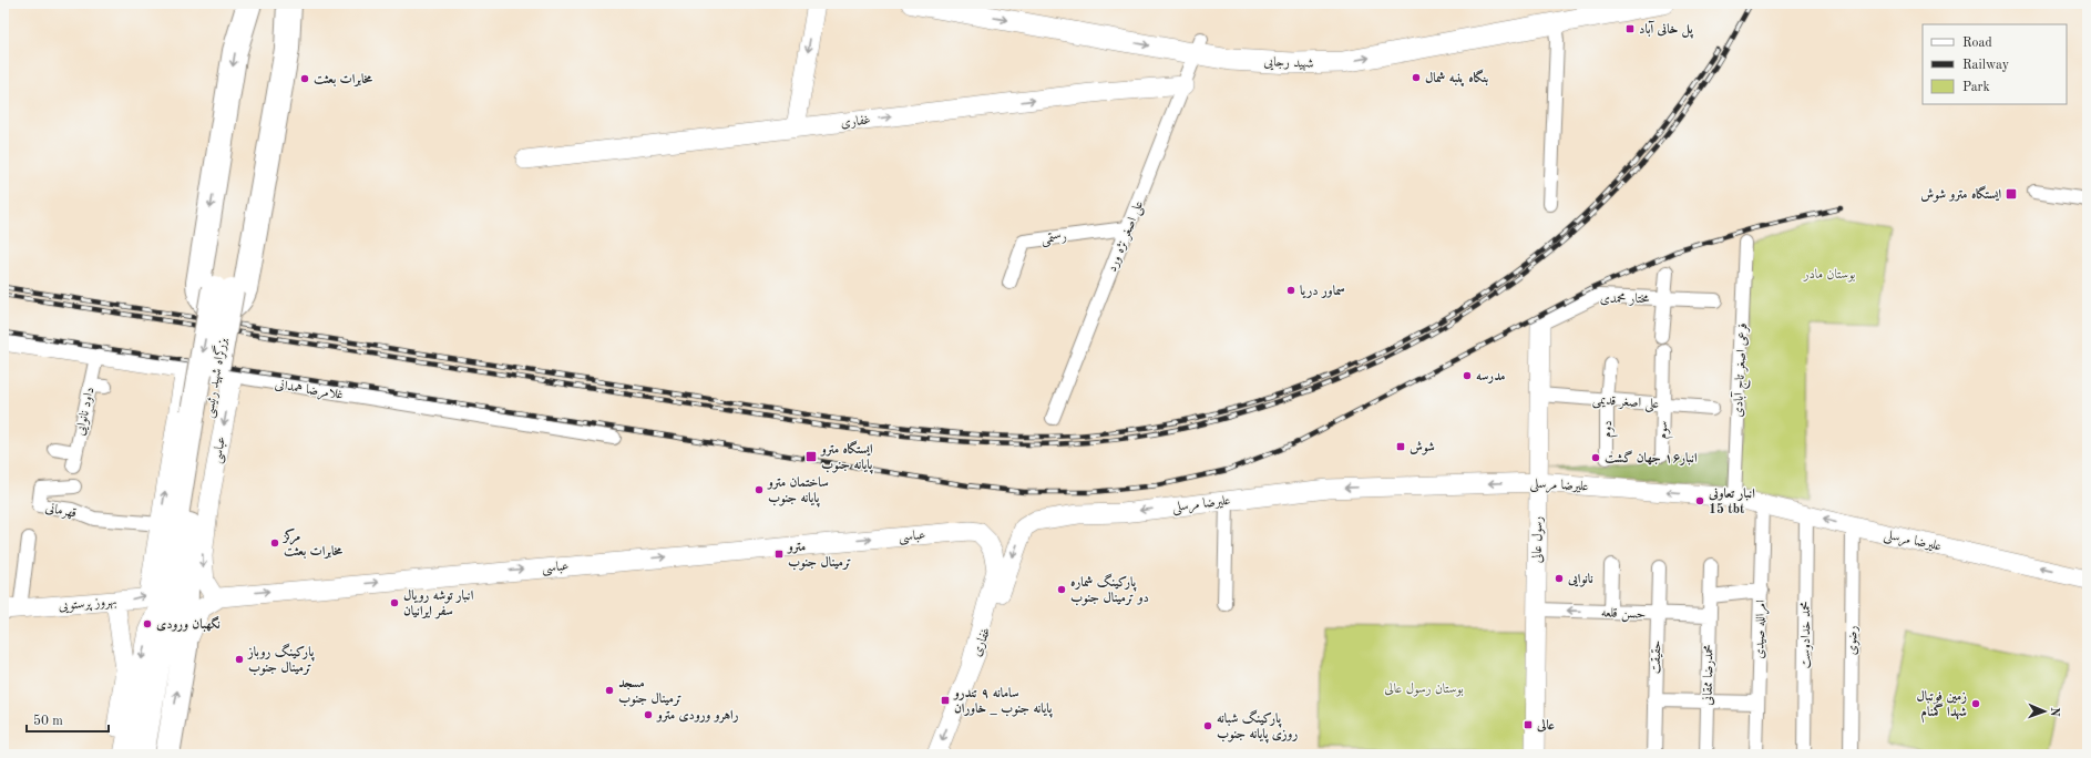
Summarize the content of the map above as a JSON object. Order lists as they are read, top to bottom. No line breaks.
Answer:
{"streets":{"highway":["بزرگراه شهید رئیسی"],"main road":["شهید رجایی"],"street":["غفاری","علی اصغر نژه ورد","رستمی","مختار محمدی","فرعی اصغر تاج آبادی","غلامرضا همدانی","علی اصغر قدیمی","داود نانوایی","دوم","سوم","عباسی","علیرضا مرسلی","قهرمانی","رسول عالی","بهروز پرستویی","حسن قلعه","امرالله صیدی","محمد خدادوست","رضوی","حقیقت","محمدرضا ممقانی"]},"crossings":[["شهید رجایی","علی اصغر نژه ورد"],["غفاری","علی اصغر نژه ورد"],["غفاری","عباسی"],["غفاری","علیرضا مرسلی"],["علی اصغر نژه ورد","رستمی"],["مختار محمدی","رسول عالی"],["فرعی اصغر تاج آبادی","علیرضا مرسلی"],["غلامرضا همدانی","داود نانوایی"],["غلامرضا همدانی","عباسی"],["غلامرضا همدانی","بهروز پرستویی"],["علی اصغر قدیمی","دوم"],["علی اصغر قدیمی","سوم"],["علی اصغر قدیمی","رسول عالی"],["علیرضا مرسلی","رسول عالی"],["علیرضا مرسلی","امرالله صیدی"],["علیرضا مرسلی","محمد خدادوست"],["علیرضا مرسلی","رضوی"],["قهرمانی","بهروز پرستویی"],["رسول عالی","حسن قلعه"],["حسن قلعه","حقیقت"],["حسن قلعه","محمدرضا ممقانی"]],"one_way":["علیرضا مرسلی","حسن قلعه"],"parks":["بوستان مادر","بوستان رسول عالی"],"places":{"transit":["پل خانی آباد","ایستگاه مترو شوش","شوش","ایستگاه مترو پایانه جنوب","مترو ترمینال جنوب","سامانه ۹ تندرو پایانه جنوب _ خاوران","عالی"],"other":["بنگاه پنبه شمال","مخابرات بعثت","سماور دریا","مدرسه","انبار۱۶ جهان گشت","ساختمان مترو پایانه جنوب","انبار تعاونی 15 tbt","مرکز مخابرات بعثت","نانوایی","پارکینگ شماره دو ترمینال جنوب","انبار توشه رویال سفر ایرانیان","نگهبان ورودی","پارکینگ روباز ترمینال جنوب","مسجد ترمینال جنوب","زمین فوتبال شهدا گمنام","راهرو ورودی مترو","پارکینگ شبانه روزی پایانه جنوب"]},"legend":["Road","Railway","Park"],"scale_bar":"50 m","north":"right"}
